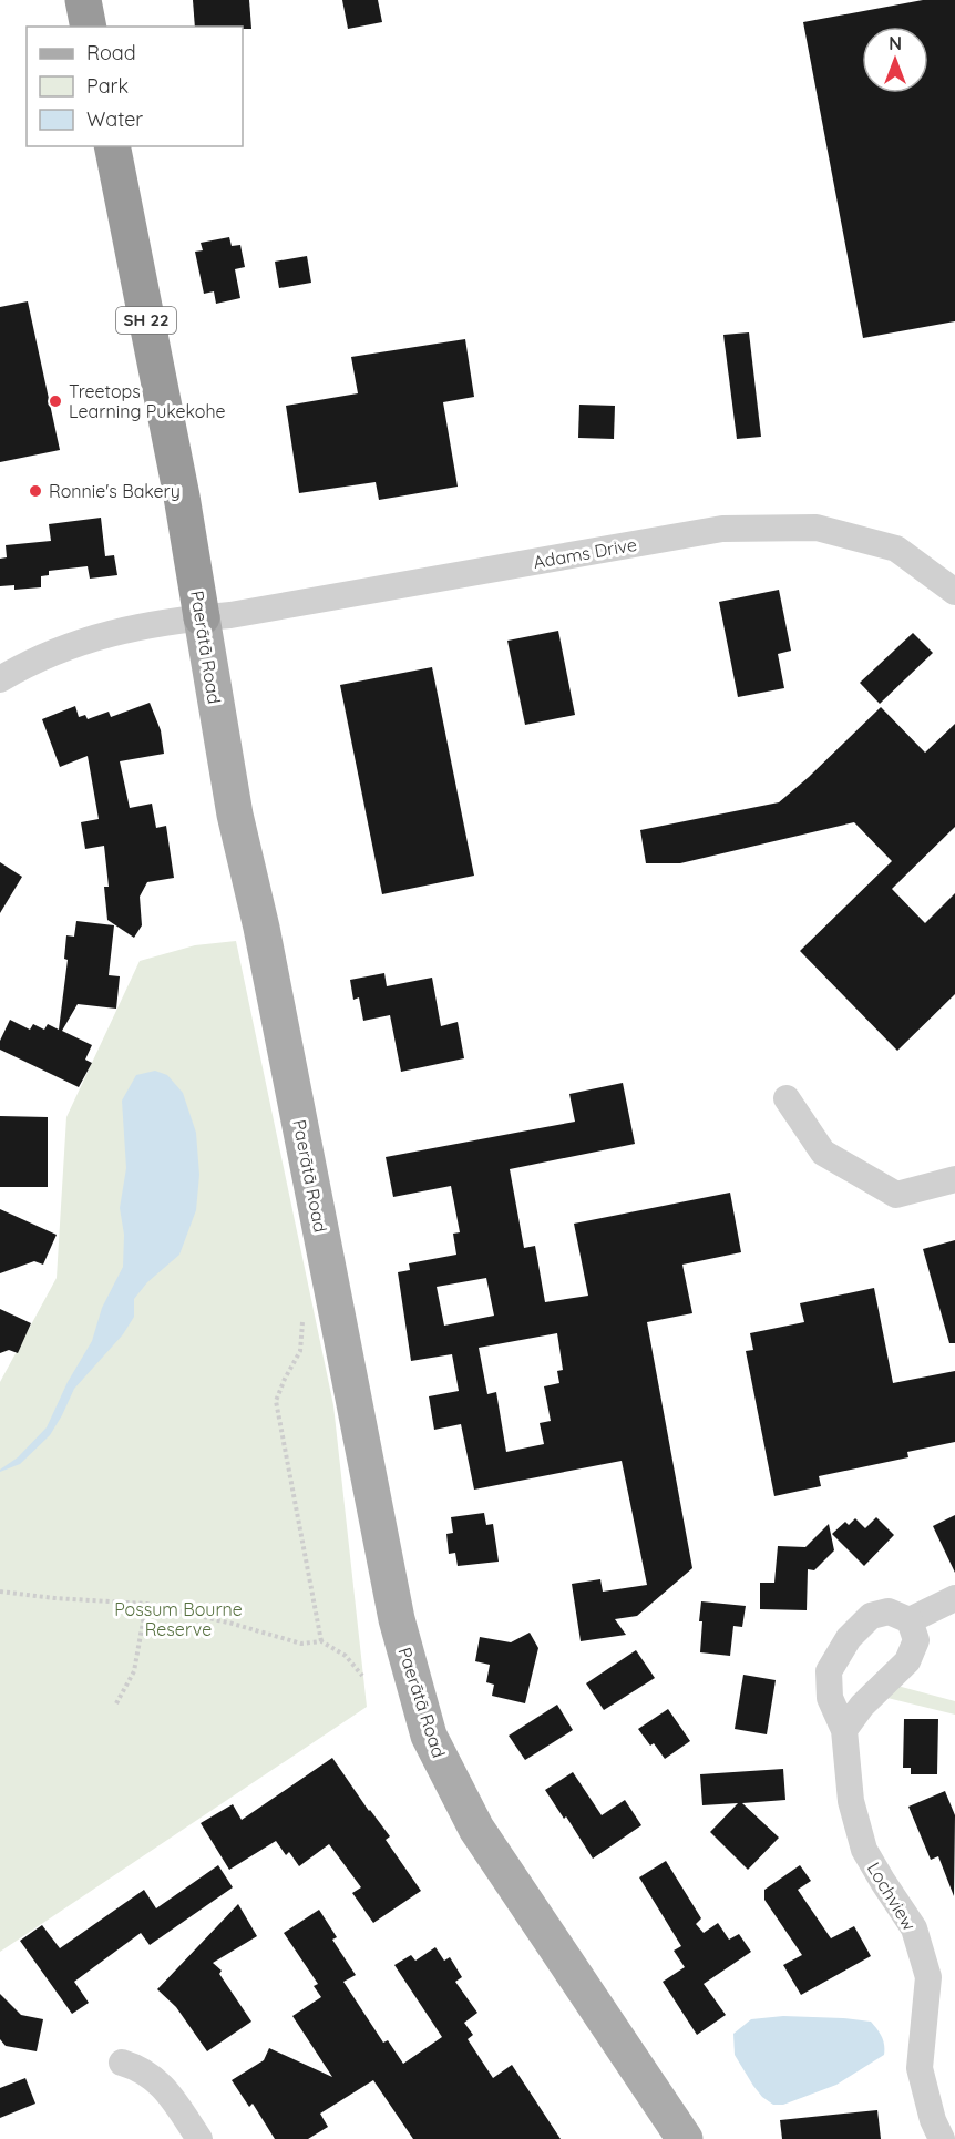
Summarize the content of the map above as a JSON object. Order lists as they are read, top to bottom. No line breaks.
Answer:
{"streets":{"highway":["SH 22","Paerātā Road"],"street":["Adams Drive","Lochview"]},"crossings":[["Adams Drive","Paerātā Road"]],"parks":["Possum Bourne Reserve"],"places":["Treetops Learning Pukekohe","Ronnie's Bakery"],"legend":["Road","Park","Water"],"north":"top"}
